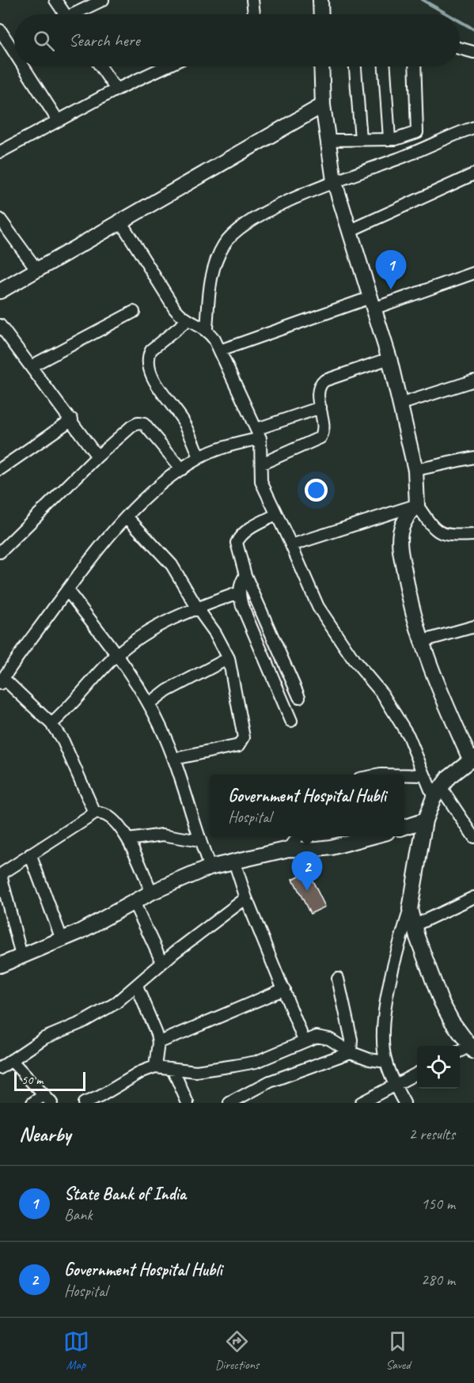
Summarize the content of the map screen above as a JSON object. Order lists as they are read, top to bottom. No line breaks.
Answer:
{"scale_bar":"50 m","page":{"search":"Search here","pins":["1","2"],"popup":["Government Hospital Hubli","Hospital"],"scale":"50 m","heading":["Nearby","2 results"],"list":[{"mark":"1","name":"State Bank of India","note":"Bank","value":"150 m"},{"mark":"2","name":"Government Hospital Hubli","note":"Hospital","value":"280 m"}],"nav":["Map","Directions","Saved"]}}
